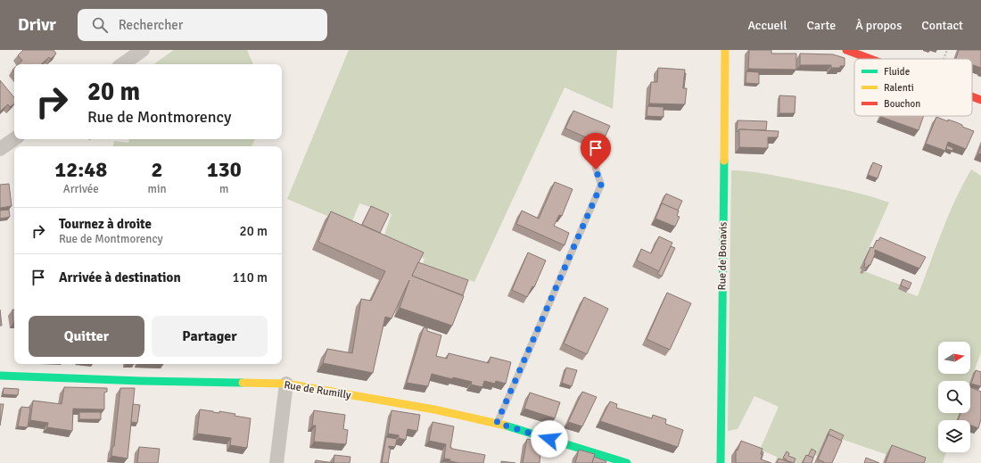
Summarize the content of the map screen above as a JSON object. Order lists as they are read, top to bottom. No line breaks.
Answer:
{"streets":{"street":["Rue de Bonavis","Rue de Rumilly"]},"legend":["Fluide","Ralenti","Bouchon"],"north":"right","page":{"header":"Drivr","search":"Rechercher","nav":["Accueil","Carte","À propos","Contact"],"turn":["20 m","Rue de Montmorency"],"eta":["12:48","Arrivée","2","min","130","m"],"list":[{"name":"Tournez à droite","note":"Rue de Montmorency","value":"20 m"},{"name":"Arrivée à destination","value":"110 m"}],"buttons":["Quitter","Partager"]}}
